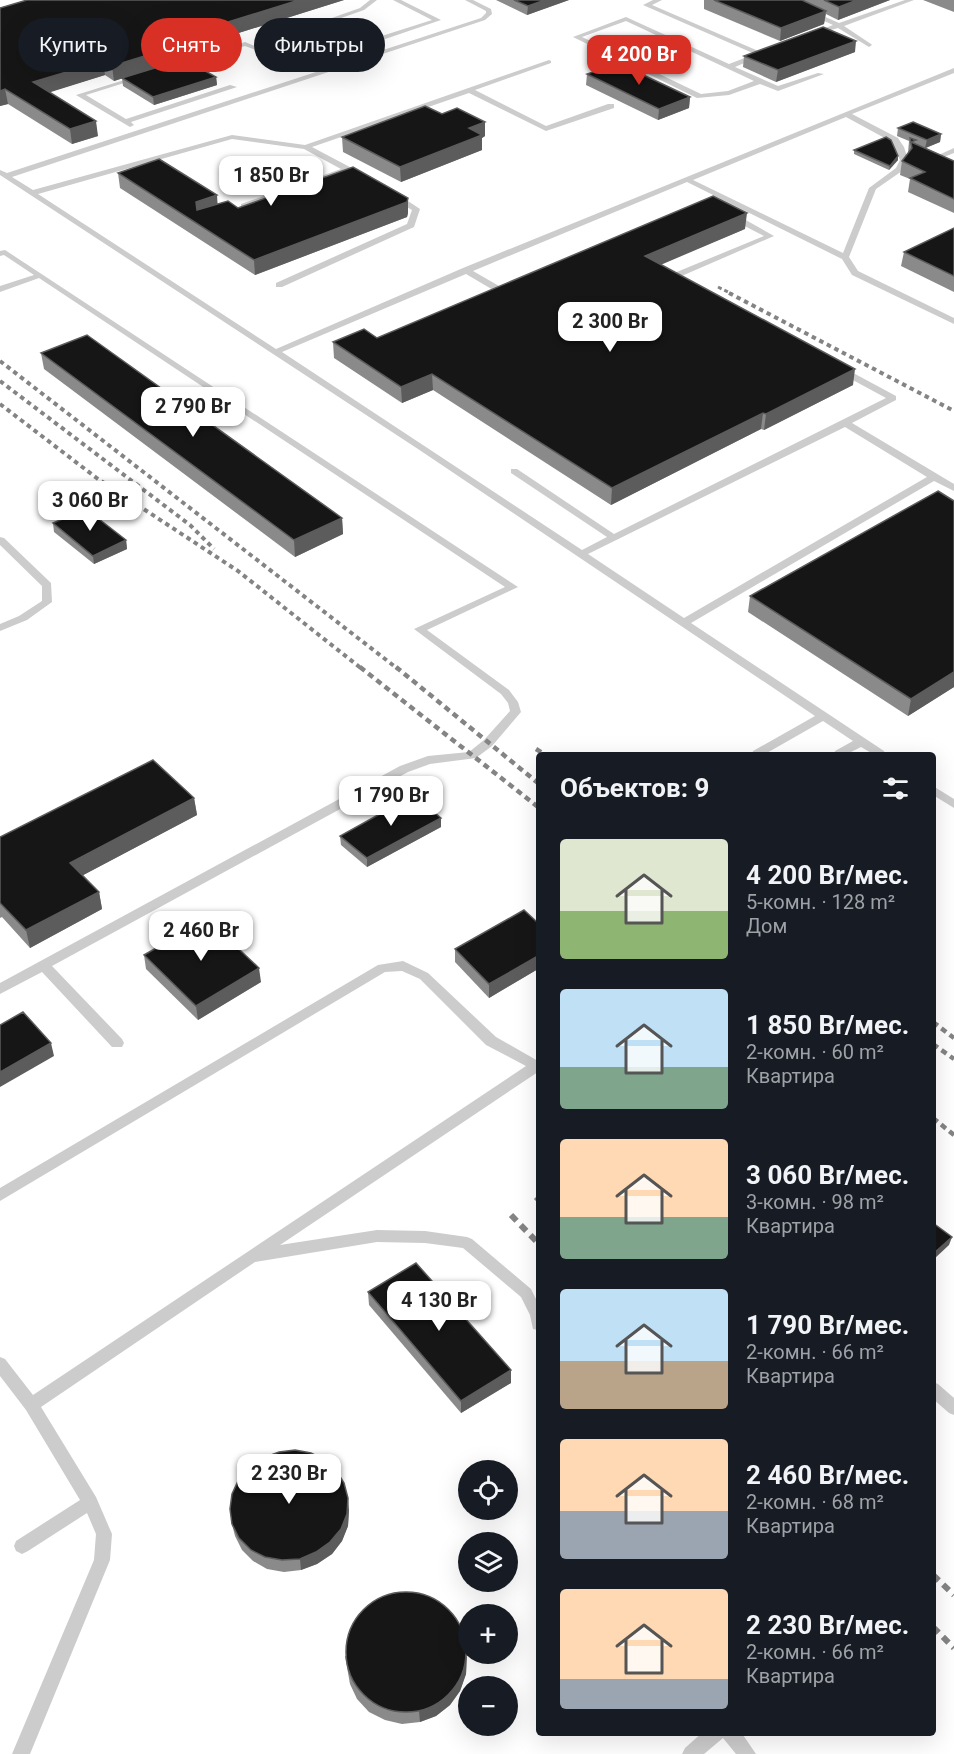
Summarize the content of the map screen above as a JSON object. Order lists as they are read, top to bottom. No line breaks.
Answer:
{"page":{"chip":["Купить","Снять","Фильтры"],"price":["4 200 Br","1 850 Br","2 300 Br","2 790 Br","3 060 Br","1 790 Br","2 460 Br","4 130 Br","2 230 Br"],"heading":"Объектов: 9","list":[{"name":"4 200 Br/мес.","note":"5-комн. · 128 m² · Дом"},{"name":"1 850 Br/мес.","note":"2-комн. · 60 m² · Квартира"},{"name":"3 060 Br/мес.","note":"3-комн. · 98 m² · Квартира"},{"name":"1 790 Br/мес.","note":"2-комн. · 66 m² · Квартира"},{"name":"2 460 Br/мес.","note":"2-комн. · 68 m² · Квартира"},{"name":"2 230 Br/мес.","note":"2-комн. · 66 m² · Квартира"}],"map_buttons":["+","−"]}}
